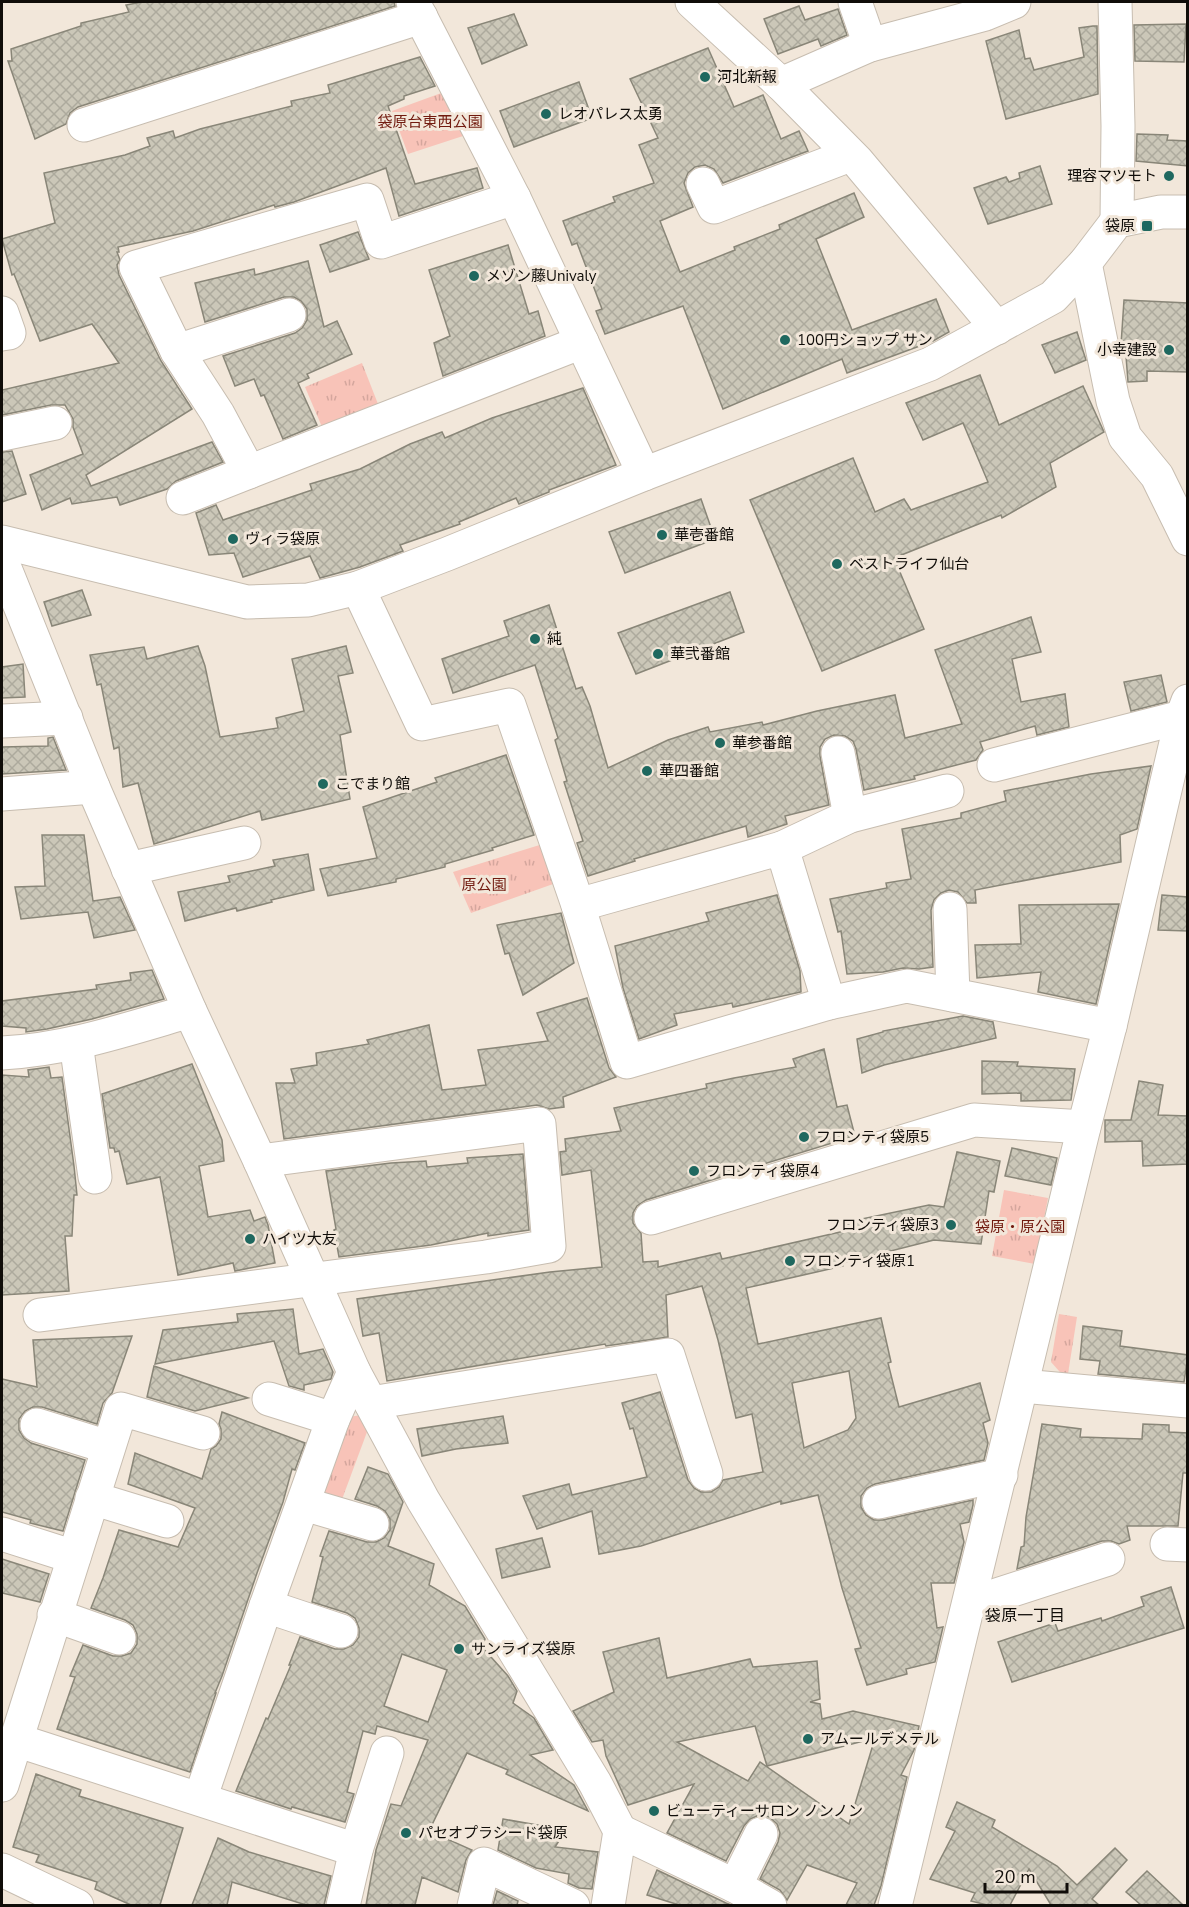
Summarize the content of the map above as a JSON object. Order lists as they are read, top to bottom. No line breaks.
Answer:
{"districts":["袋原一丁目"],"parks":["袋原台東西公園","原公園","袋原・原公園"],"places":{"other":["河北新報","レオパレス太勇","理容マツモト","メゾン藤Univaly","100円ショップ サン","小幸建設","華壱番館","ヴィラ袋原","ベストライフ仙台","純","華弐番館","華参番館","華四番館","こでまり館","フロンティ袋原5","フロンティ袋原4","フロンティ袋原3","ハイツ大友","フロンティ袋原1","サンライズ袋原","アムールデメテル","ビューティーサロン ノンノン","パセオプラシード袋原"],"transit":["袋原"]},"scale_bar":"20 m"}
